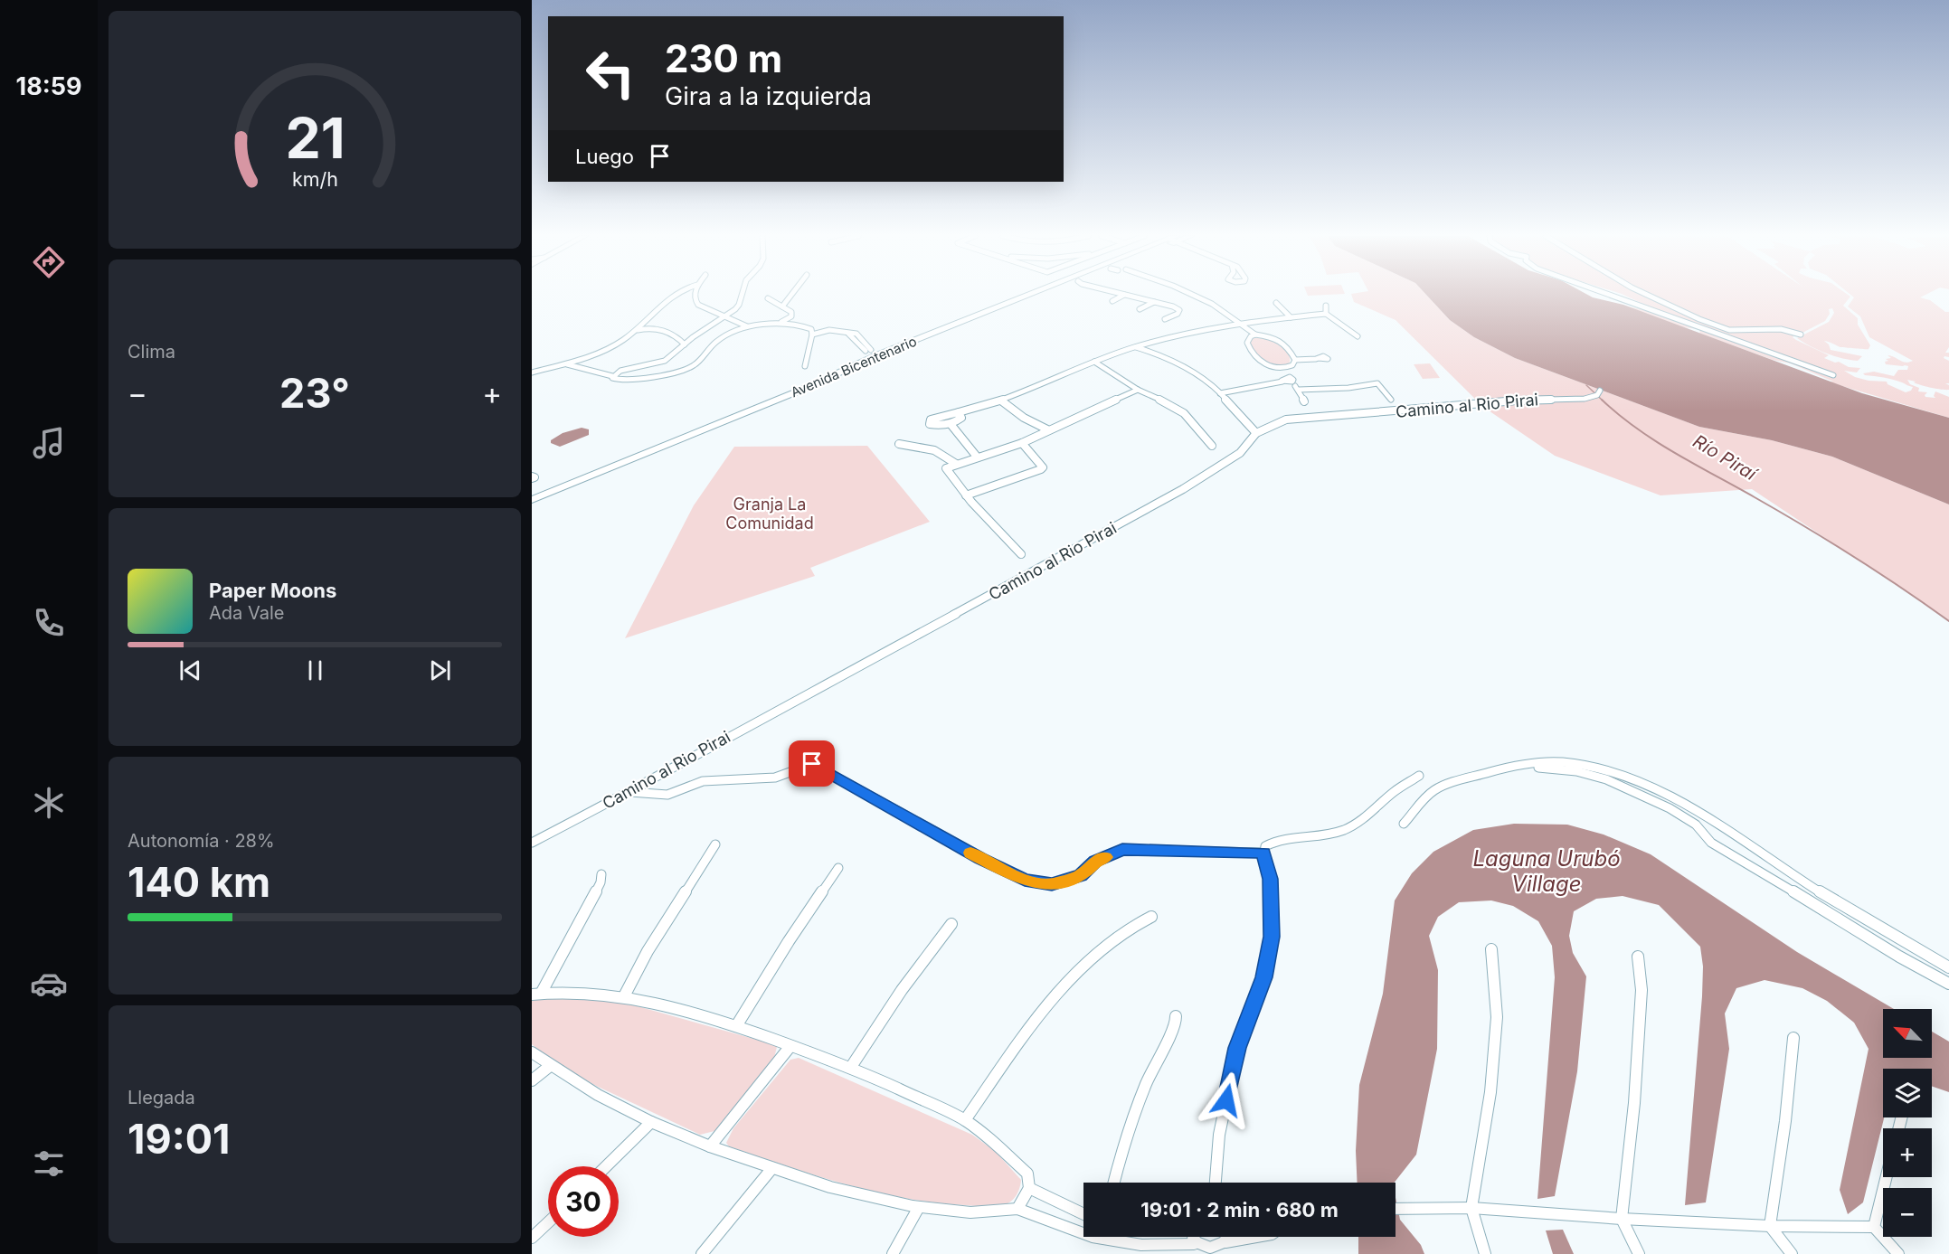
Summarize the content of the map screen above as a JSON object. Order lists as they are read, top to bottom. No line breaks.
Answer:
{"streets":{"street":["Avenida Bicentenario","Camino al Rio Pirai"]},"water":["Río Piraí","Laguna Urubó Village"],"parks":["Granja La Comunidad"],"north":"top left","page":{"tabs":"18:59","turn":["230 m","Gira a la izquierda"],"then":"Luego","tile":["Clima",["Autonomía · 28%","140 km"],["Llegada","19:01"]],"heat":["−","23°","+"],"song":["Paper Moons","Ada Vale"],"map_buttons":["+","−"],"limit":"30","trip":"19:01 · 2 min · 680 m","gauge":["21","km/h"]}}
